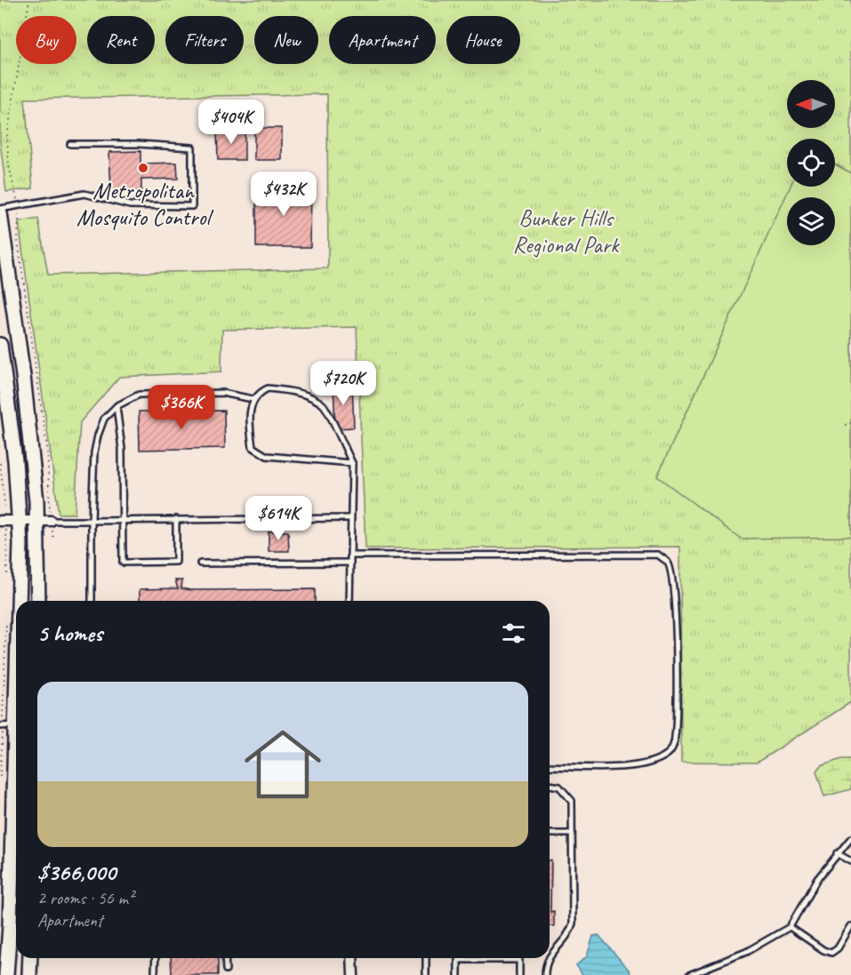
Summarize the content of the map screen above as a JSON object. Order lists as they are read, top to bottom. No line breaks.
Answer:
{"parks":["Bunker Hills Regional Park"],"places":["Metropolitan Mosquito Control"],"north":"left","page":{"chip":["Buy","Rent","Filters","New","Apartment","House"],"price":["$404K","$432K","$720K","$366K","$614K"],"heading":"5 homes","list":[{"name":"$366,000","note":"2 rooms · 56 m² · Apartment"}]}}
